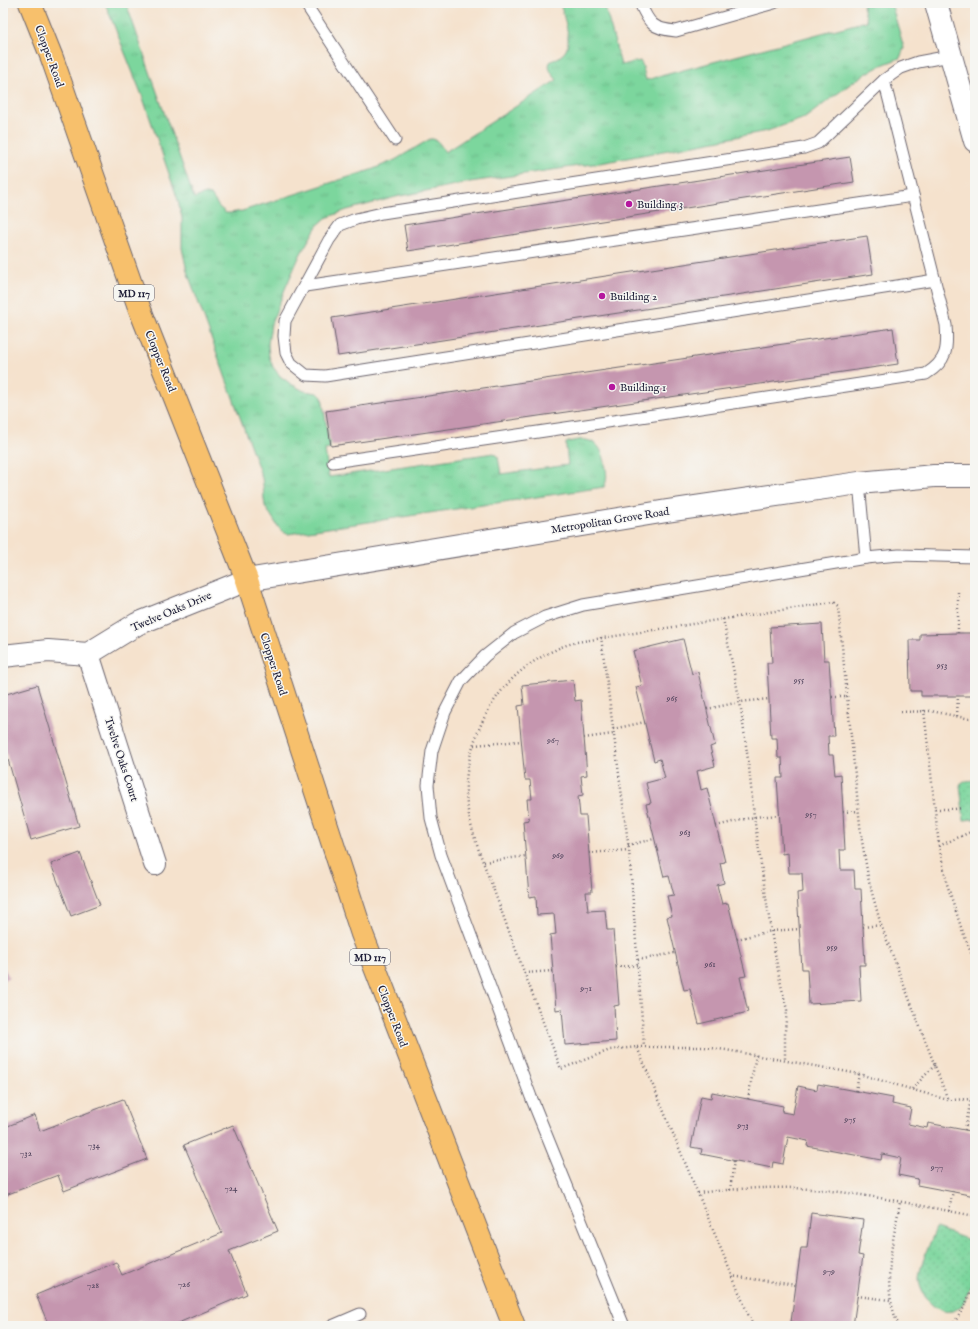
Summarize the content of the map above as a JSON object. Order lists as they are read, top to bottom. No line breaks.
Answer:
{"streets":{"main road":["Clopper Road","MD 117"],"street":["Metropolitan Grove Road","Twelve Oaks Drive","Twelve Oaks Court"]},"crossings":[["Clopper Road","Metropolitan Grove Road"],["Clopper Road","Twelve Oaks Drive"],["Metropolitan Grove Road","Twelve Oaks Drive"],["Twelve Oaks Drive","Twelve Oaks Court"]],"places":["Building 3","Building 2","Building 1"],"house_numbers":["953","955","965","967","957","963","969","959","961","971","975","973","734","732","977","724","979","726","728"]}
